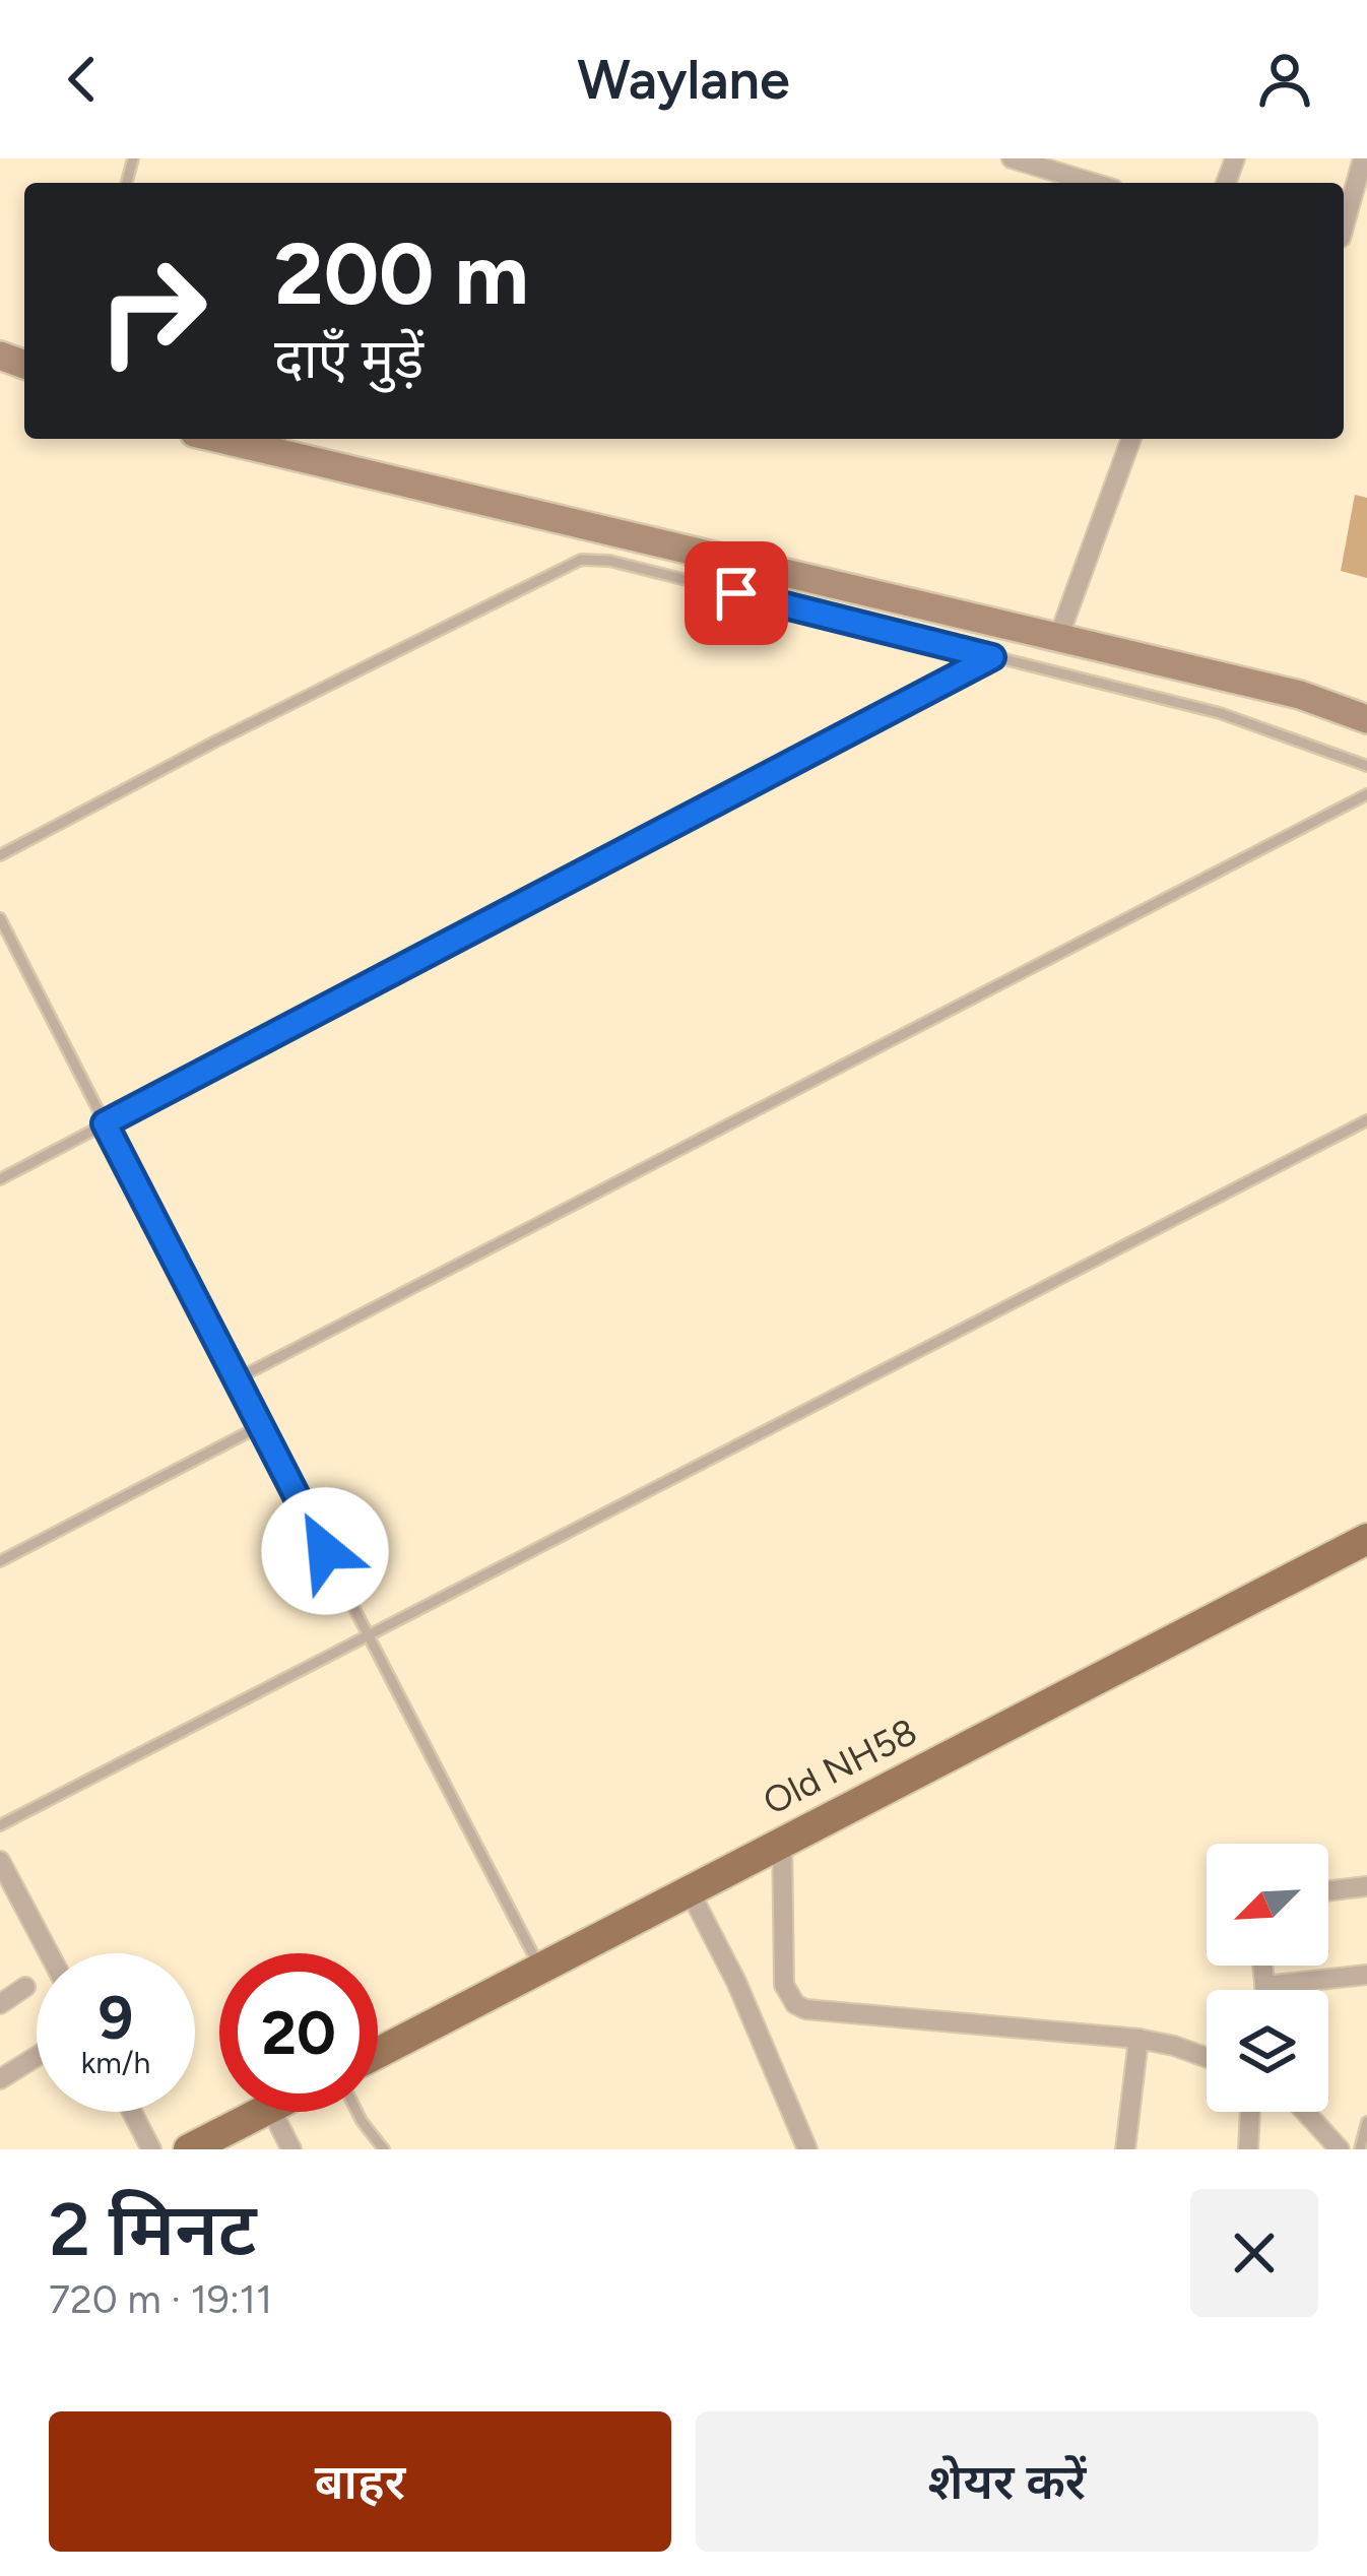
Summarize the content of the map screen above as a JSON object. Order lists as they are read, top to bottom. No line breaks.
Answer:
{"streets":{"main road":["Old NH58"]},"north":"bottom left","page":{"header":"Waylane","turn":["200 m","दाएँ मुड़ें"],"speed":"9 km/h","limit":"20","heading":["2 मिनट","720 m · 19:11"],"buttons":["बाहर","शेयर करें"]}}
